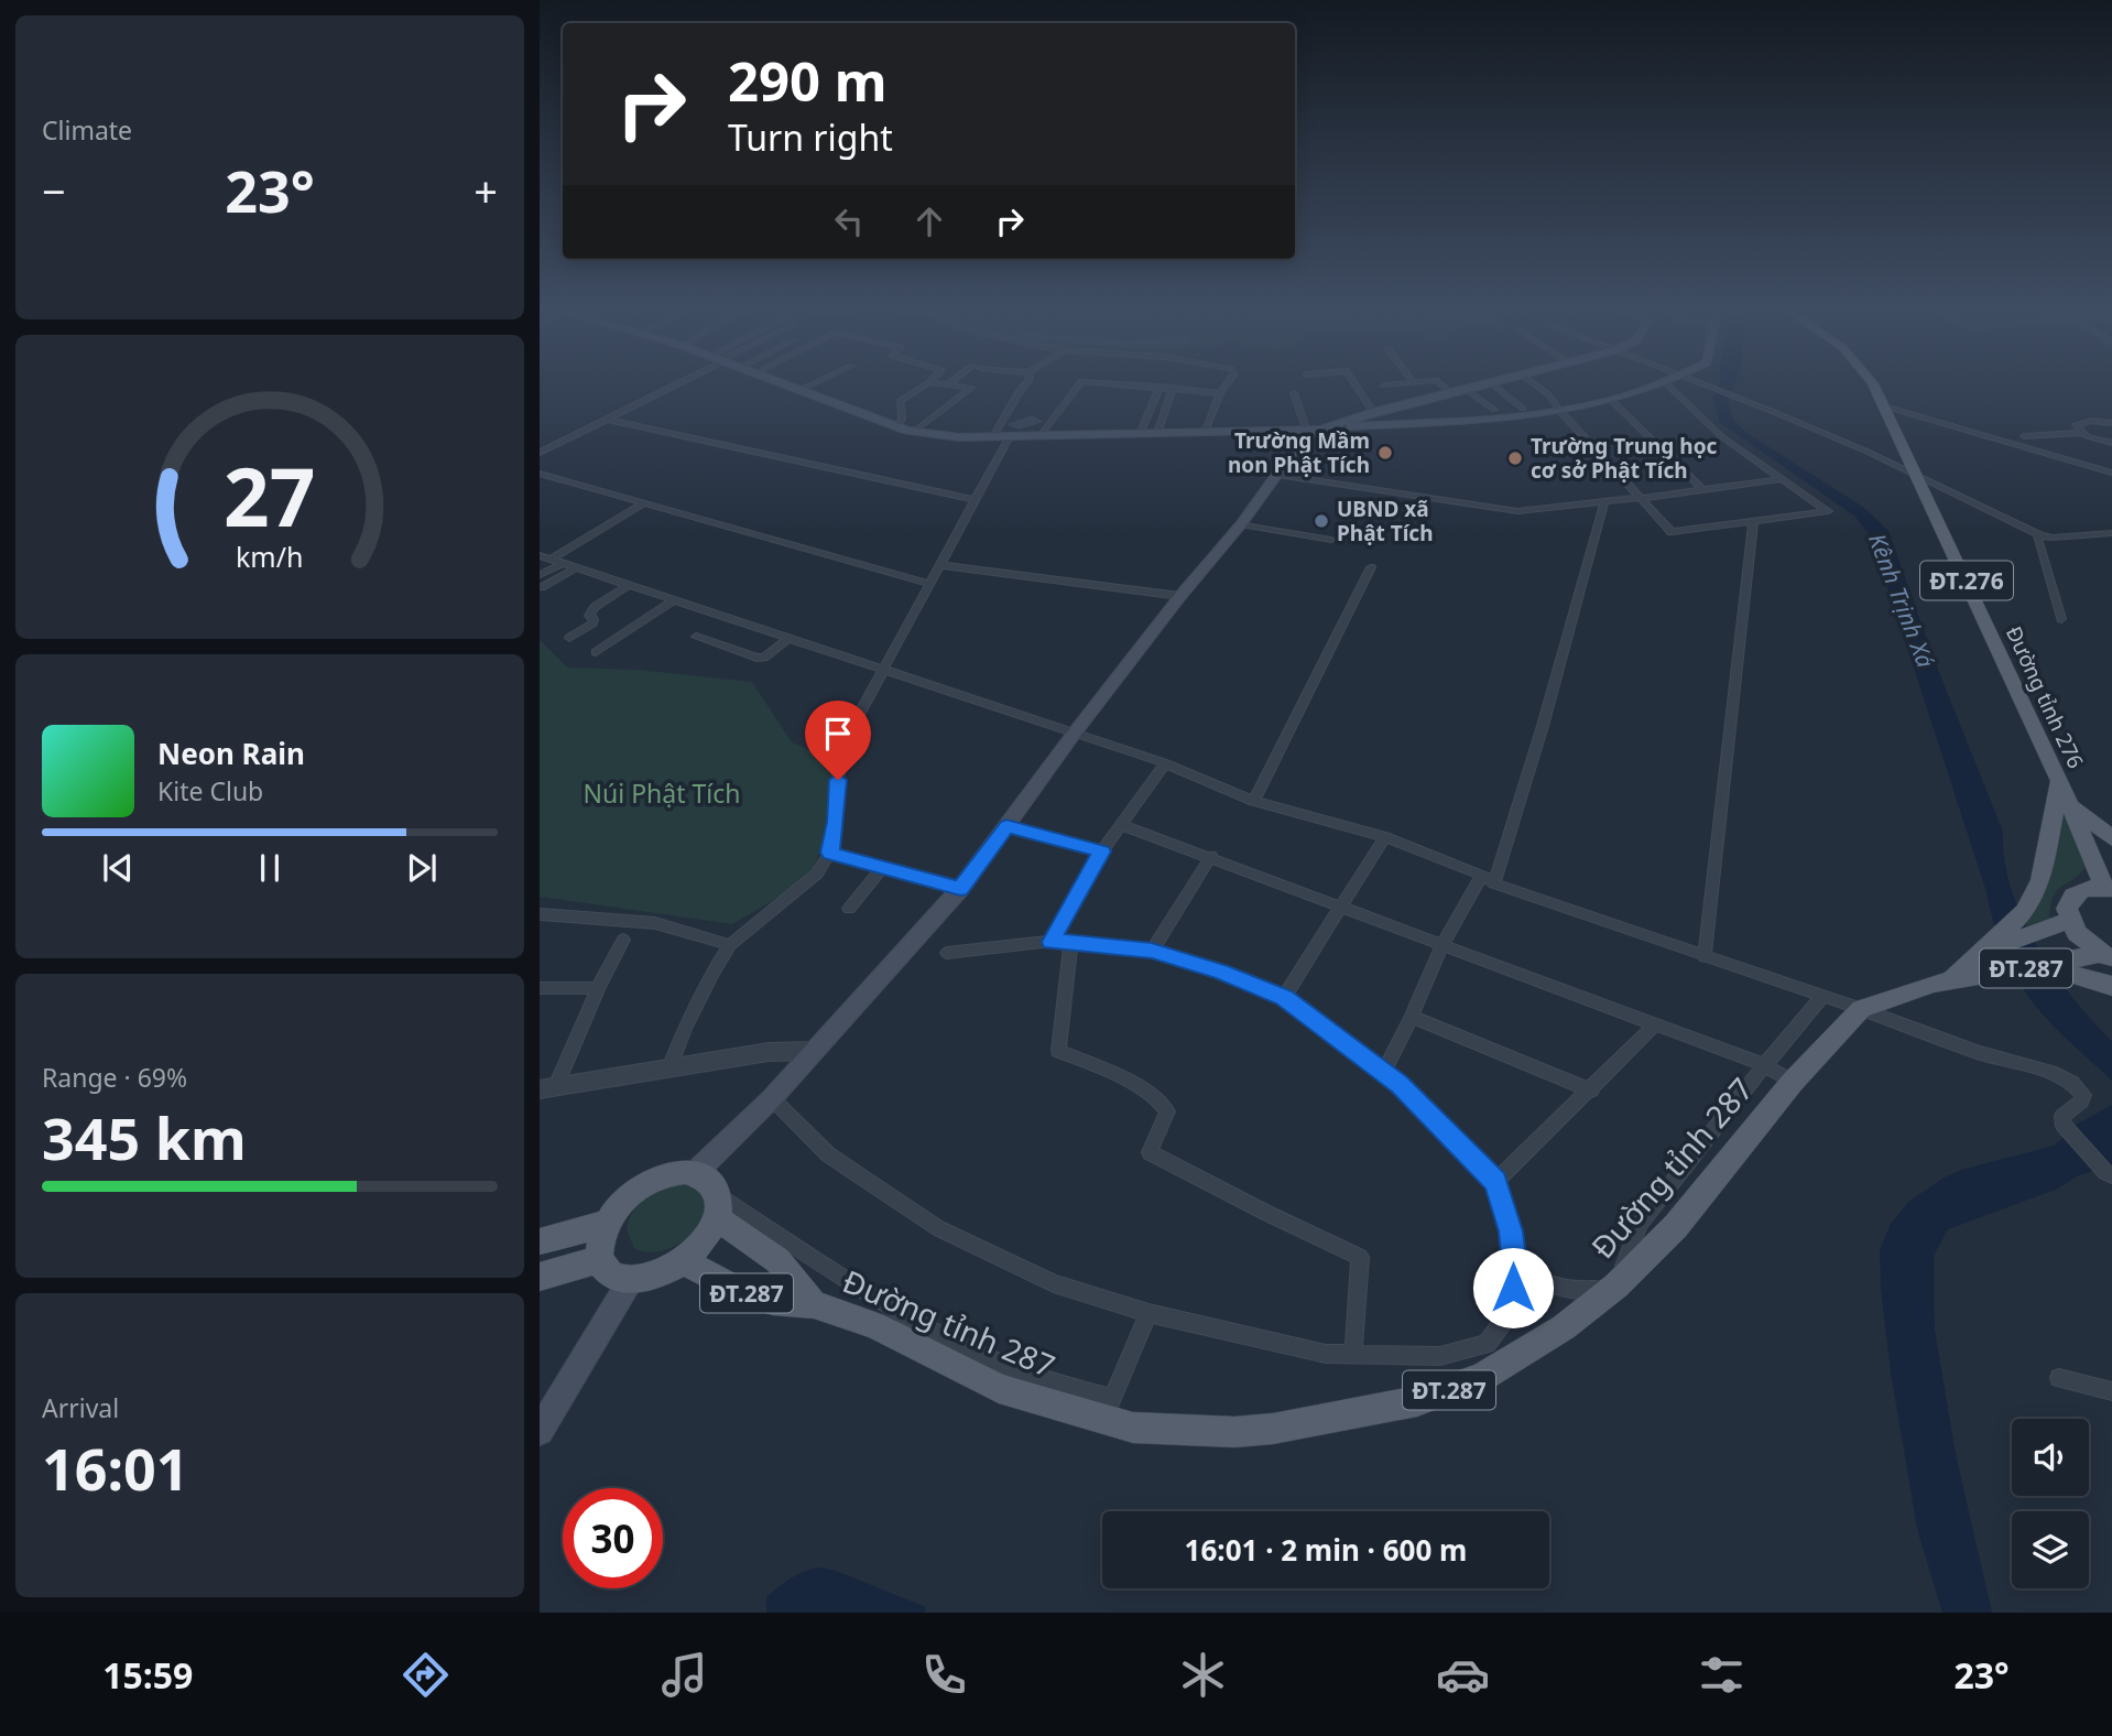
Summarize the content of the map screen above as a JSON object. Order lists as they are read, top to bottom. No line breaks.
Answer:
{"streets":{"main road":["ĐT.276","Đường tỉnh 276","ĐT.287","Đường tỉnh 287"]},"water":["Kênh Trịnh Xá"],"parks":["Núi Phật Tích"],"places":["Trường Mầm non Phật Tích","Trường Trung học cơ sở Phật Tích","UBND xã Phật Tích"],"page":{"tile":["Climate",["Range · 69%","345 km"],["Arrival","16:01"]],"turn":["290 m","Turn right"],"heat":["−","23°","+"],"song":["Neon Rain","Kite Club"],"limit":"30","trip":"16:01 · 2 min · 600 m","tabs":["15:59","23°"],"gauge":["27","km/h"]}}
